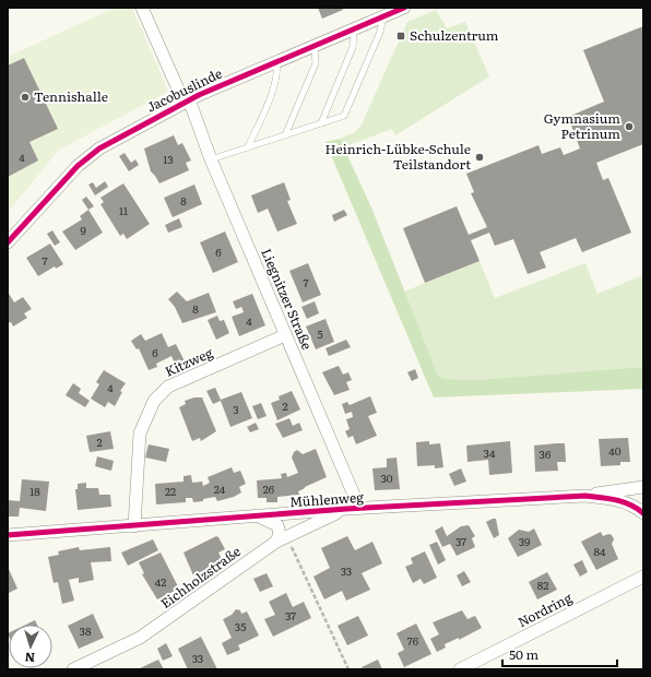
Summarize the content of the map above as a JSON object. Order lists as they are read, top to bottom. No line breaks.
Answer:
{"streets":{"street":["Jacobuslinde","Liegnitzer Straße","Kitzweg","Mühlenweg","Eichholzstraße","Nordring"]},"crossings":[["Jacobuslinde","Liegnitzer Straße"],["Liegnitzer Straße","Kitzweg"],["Liegnitzer Straße","Mühlenweg"],["Kitzweg","Mühlenweg"],["Mühlenweg","Eichholzstraße"]],"places":{"transit":["Schulzentrum"],"other":["Tennishalle","Gymnasium Petrinum","Heinrich-Lübke-Schule Teilstandort"]},"house_numbers":["4","13","8","11","9","6","7","7","8","4","5","6","4","2","3","2","40","34","36","30","24","26","18","22","37","39","84","33","42","82","37","35","38","76","33"],"scale_bar":"50 m","north":"bottom"}
